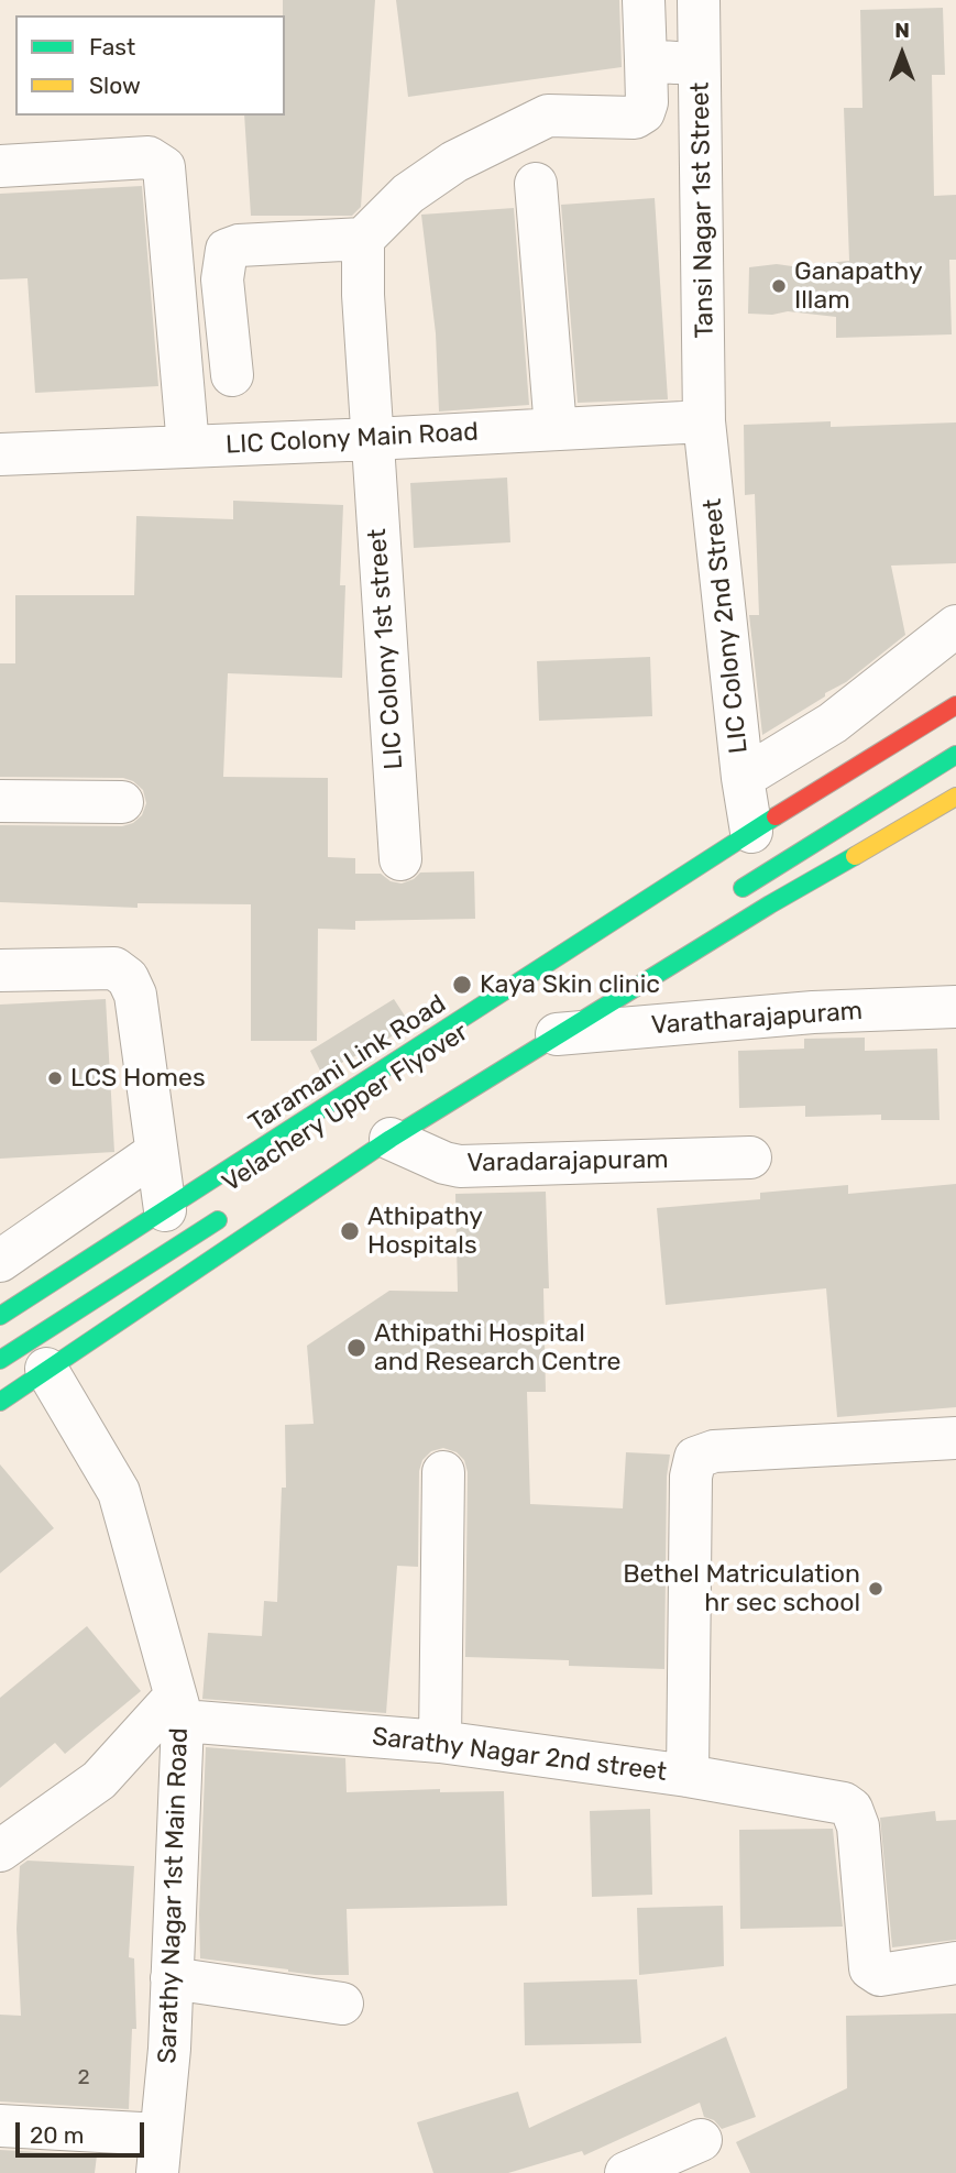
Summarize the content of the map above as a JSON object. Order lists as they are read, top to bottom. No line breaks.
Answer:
{"streets":{"main road":["Taramani Link Road","Velachery Upper Flyover"],"street":["Tansi Nagar 1st Street","LIC Colony Main Road","LIC Colony 2nd Street","LIC Colony 1st street","Varatharajapuram","Varadarajapuram","Sarathy Nagar 2nd street","Sarathy Nagar 1st Main Road"]},"crossings":[["Tansi Nagar 1st Street","LIC Colony Main Road"],["Tansi Nagar 1st Street","LIC Colony 2nd Street"],["LIC Colony Main Road","LIC Colony 2nd Street"],["LIC Colony Main Road","LIC Colony 1st street"],["LIC Colony 2nd Street","Taramani Link Road"],["Sarathy Nagar 2nd street","Sarathy Nagar 1st Main Road"]],"places":["Ganapathy Illam","Kaya Skin clinic","LCS Homes","Athipathy Hospitals","Athipathi Hospital and Research Centre","Bethel Matriculation hr sec school"],"house_numbers":["2"],"legend":["Fast","Slow"],"scale_bar":"20 m","north":"top"}
